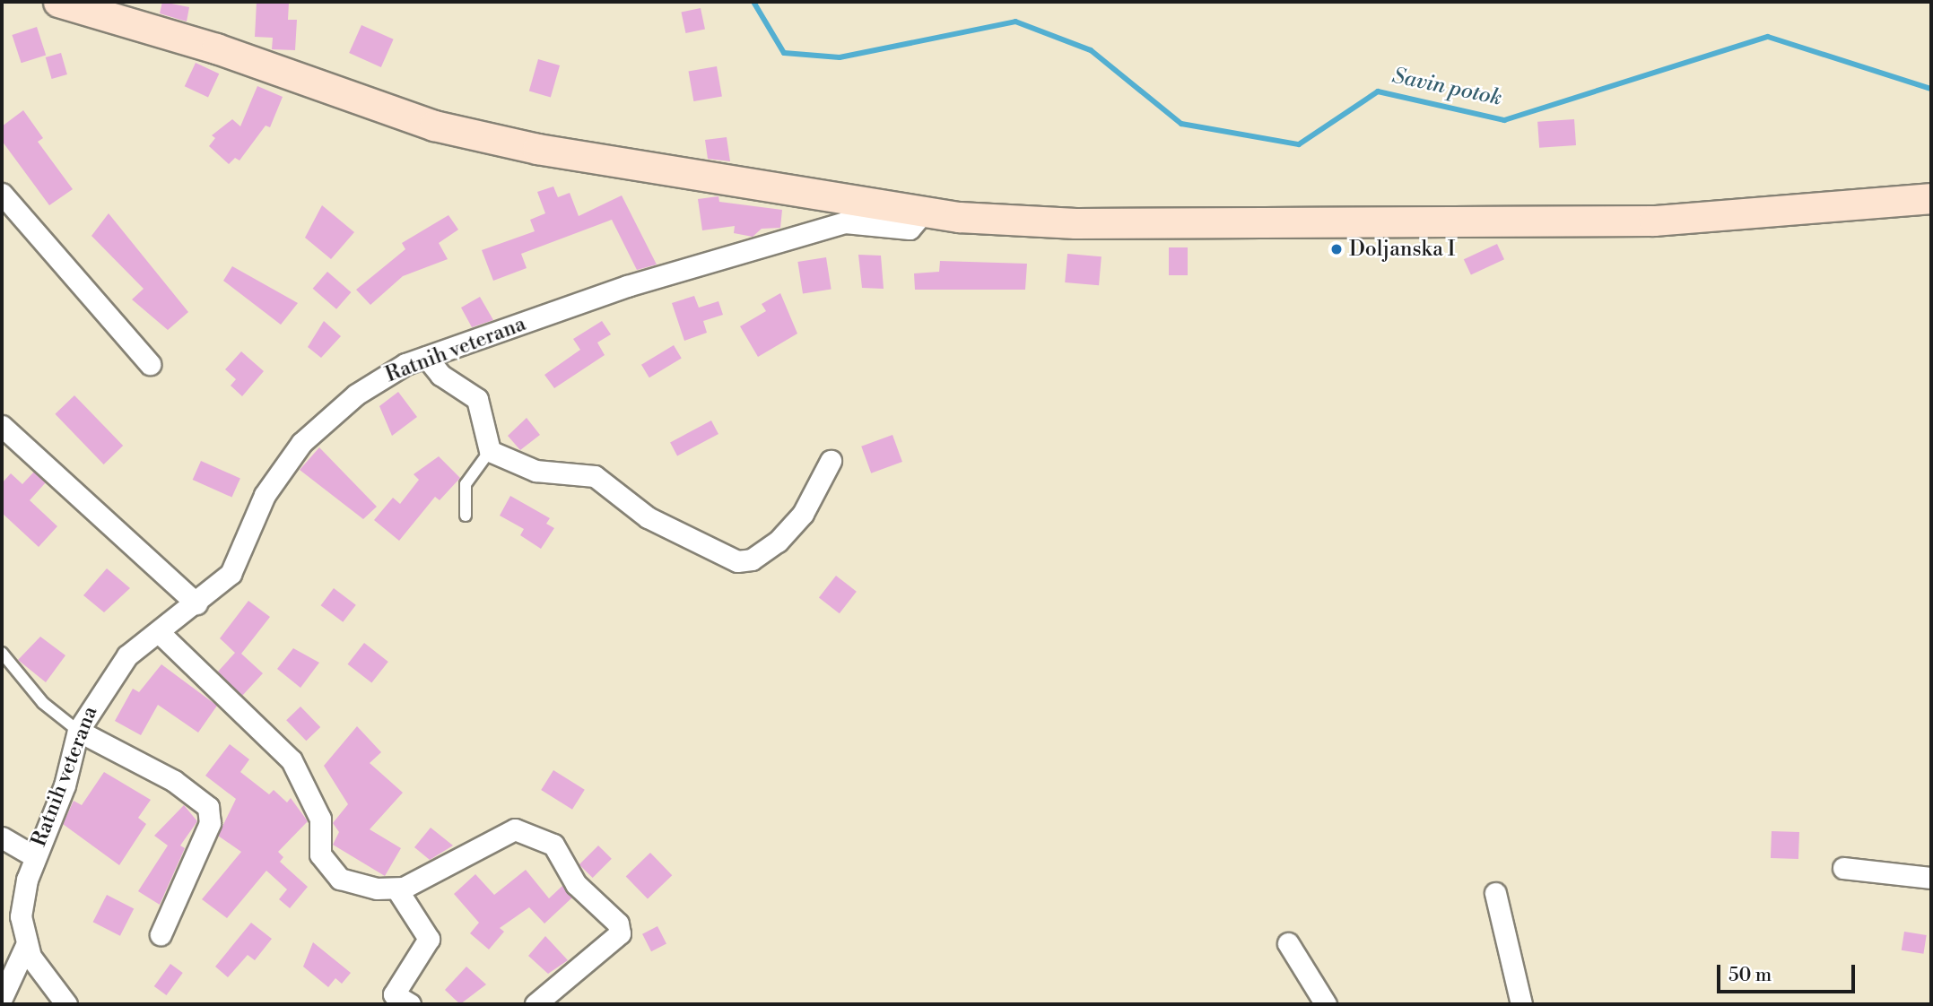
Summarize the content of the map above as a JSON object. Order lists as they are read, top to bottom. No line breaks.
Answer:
{"streets":{"street":["Ratnih veterana"]},"water":["Savin potok"],"places":["Doljanska I"],"scale_bar":"50 m"}
